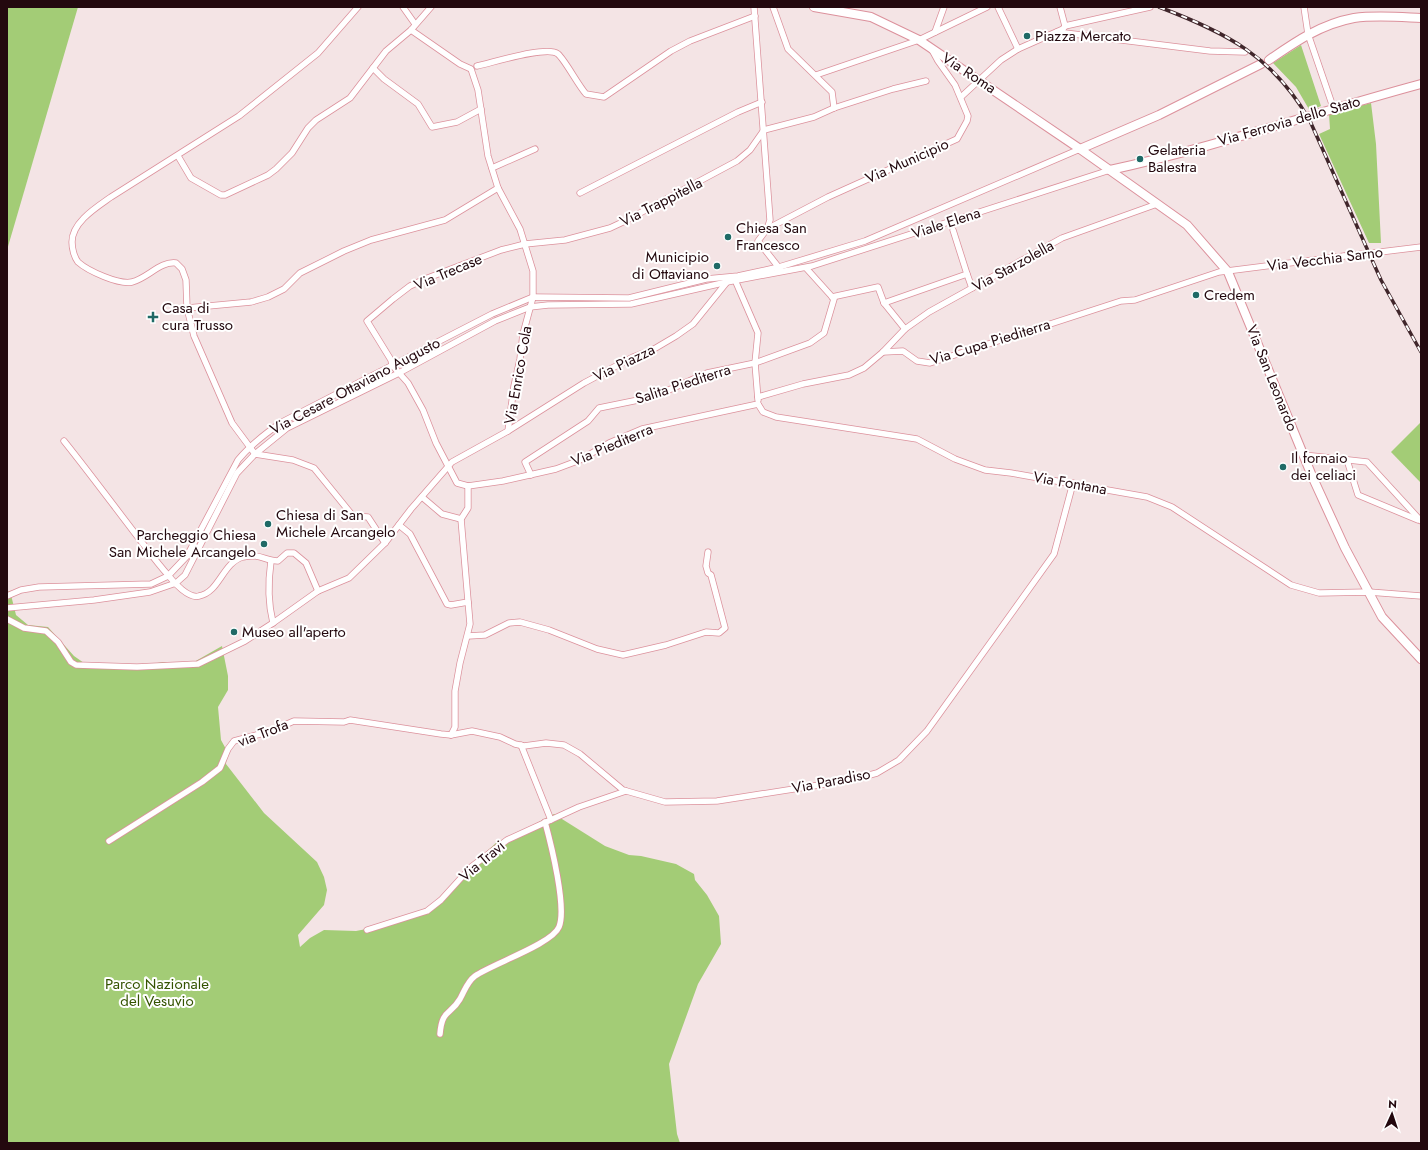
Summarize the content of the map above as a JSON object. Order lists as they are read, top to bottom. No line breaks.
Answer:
{"streets":{"main road":["Via Roma","Via Ferrovia dello Stato","Via San Leonardo"],"street":["Via Municipio","Via Trappitella","Viale Elena","Via Vecchia Sarno","Via Starzolella","Via Trecase","Via Cupa Piediterra","Via Piazza","Via Enrico Cola","Salita Piediterra","Via Cesare Ottaviano Augusto","Via Piediterra","Via Fontana","via Trofa","Via Paradiso","Via Travi"]},"crossings":[["Via Roma","Via Ferrovia dello Stato"],["Via Roma","Via Municipio"],["Via Roma","Viale Elena"],["Via Roma","Via San Leonardo"],["Via Ferrovia dello Stato","Viale Elena"],["Via Ferrovia dello Stato","Via San Leonardo"],["Via Trappitella","Via Trecase"],["Viale Elena","Via Piazza"],["Viale Elena","Via Enrico Cola"],["Viale Elena","Via San Leonardo"],["Viale Elena","Via Cesare Ottaviano Augusto"],["Via Vecchia Sarno","Via Cupa Piediterra"],["Via Vecchia Sarno","Via San Leonardo"],["Via Starzolella","Via Cupa Piediterra"],["Via Starzolella","Via San Leonardo"],["Via Trecase","Via Enrico Cola"],["Via Trecase","Via Cesare Ottaviano Augusto"],["Via Cupa Piediterra","Via San Leonardo"],["Via Piazza","Via Enrico Cola"],["Via Piazza","Via Cesare Ottaviano Augusto"],["Via Enrico Cola","Via Cesare Ottaviano Augusto"],["Via San Leonardo","Via Fontana"],["Salita Piediterra","Via Piediterra"],["Via Piediterra","Via Fontana"],["Via Fontana","Via Paradiso"],["via Trofa","Via Paradiso"],["Via Paradiso","Via Travi"]],"parks":["Parco Nazionale del Vesuvio"],"places":{"other":["Piazza Mercato","Gelateria Balestra","Chiesa San Francesco","Municipio di Ottaviano","Credem","Il fornaio dei celiaci","Chiesa di San Michele Arcangelo","Parcheggio Chiesa San Michele Arcangelo","Museo all'aperto"],"health":["Casa di cura Trusso"]},"north":"top"}
